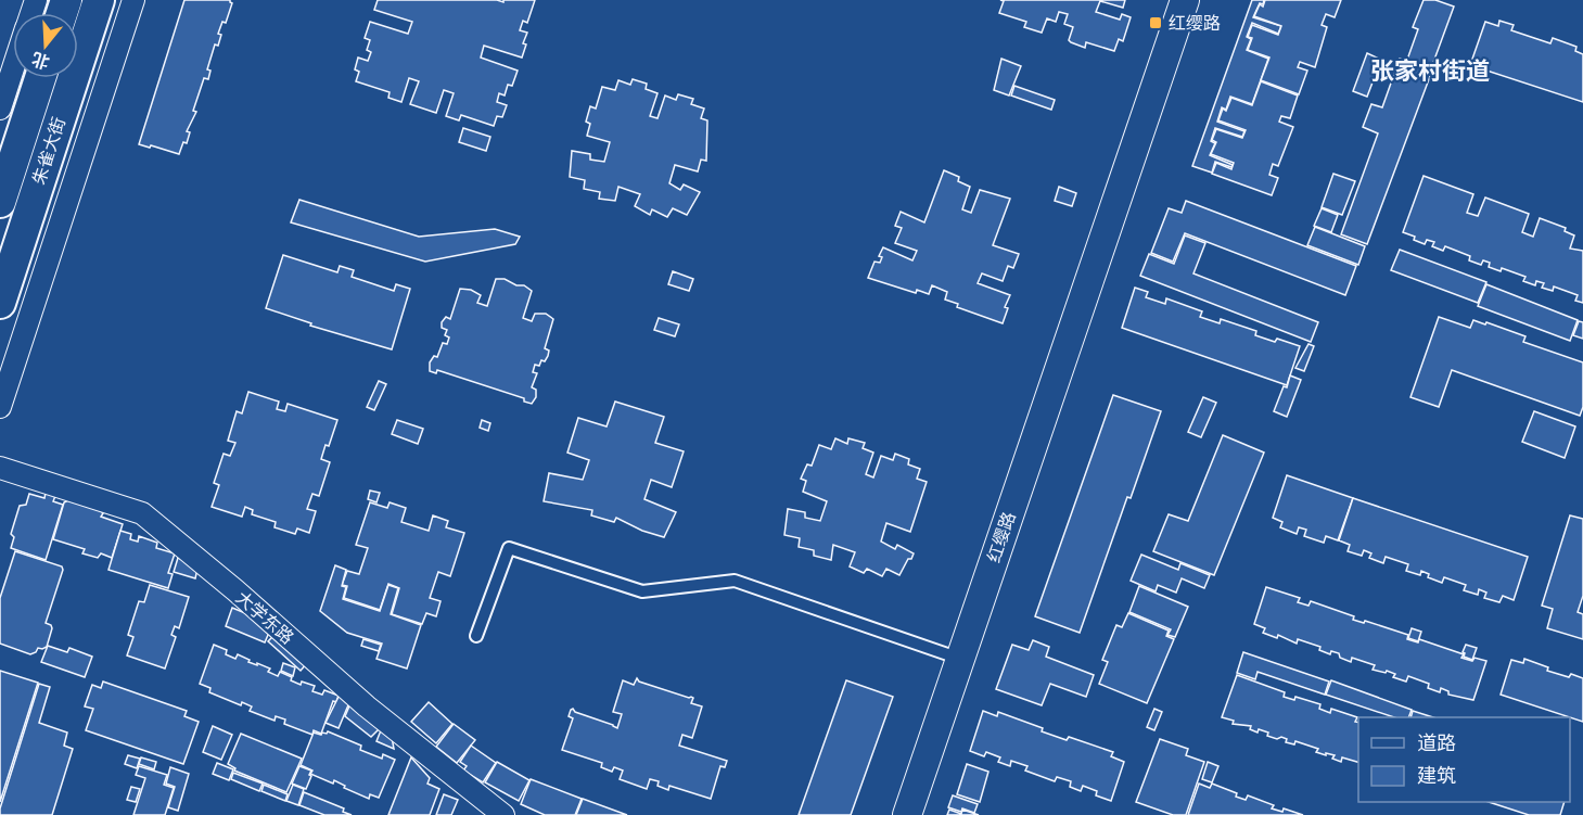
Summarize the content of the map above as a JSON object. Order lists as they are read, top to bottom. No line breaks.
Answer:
{"streets":{"main road":["朱雀大街"],"street":["红缨路","大学东路"]},"districts":["张家村街道"],"places":{"transit":["红缨路"]},"legend":["道路","建筑"],"north":"bottom"}
